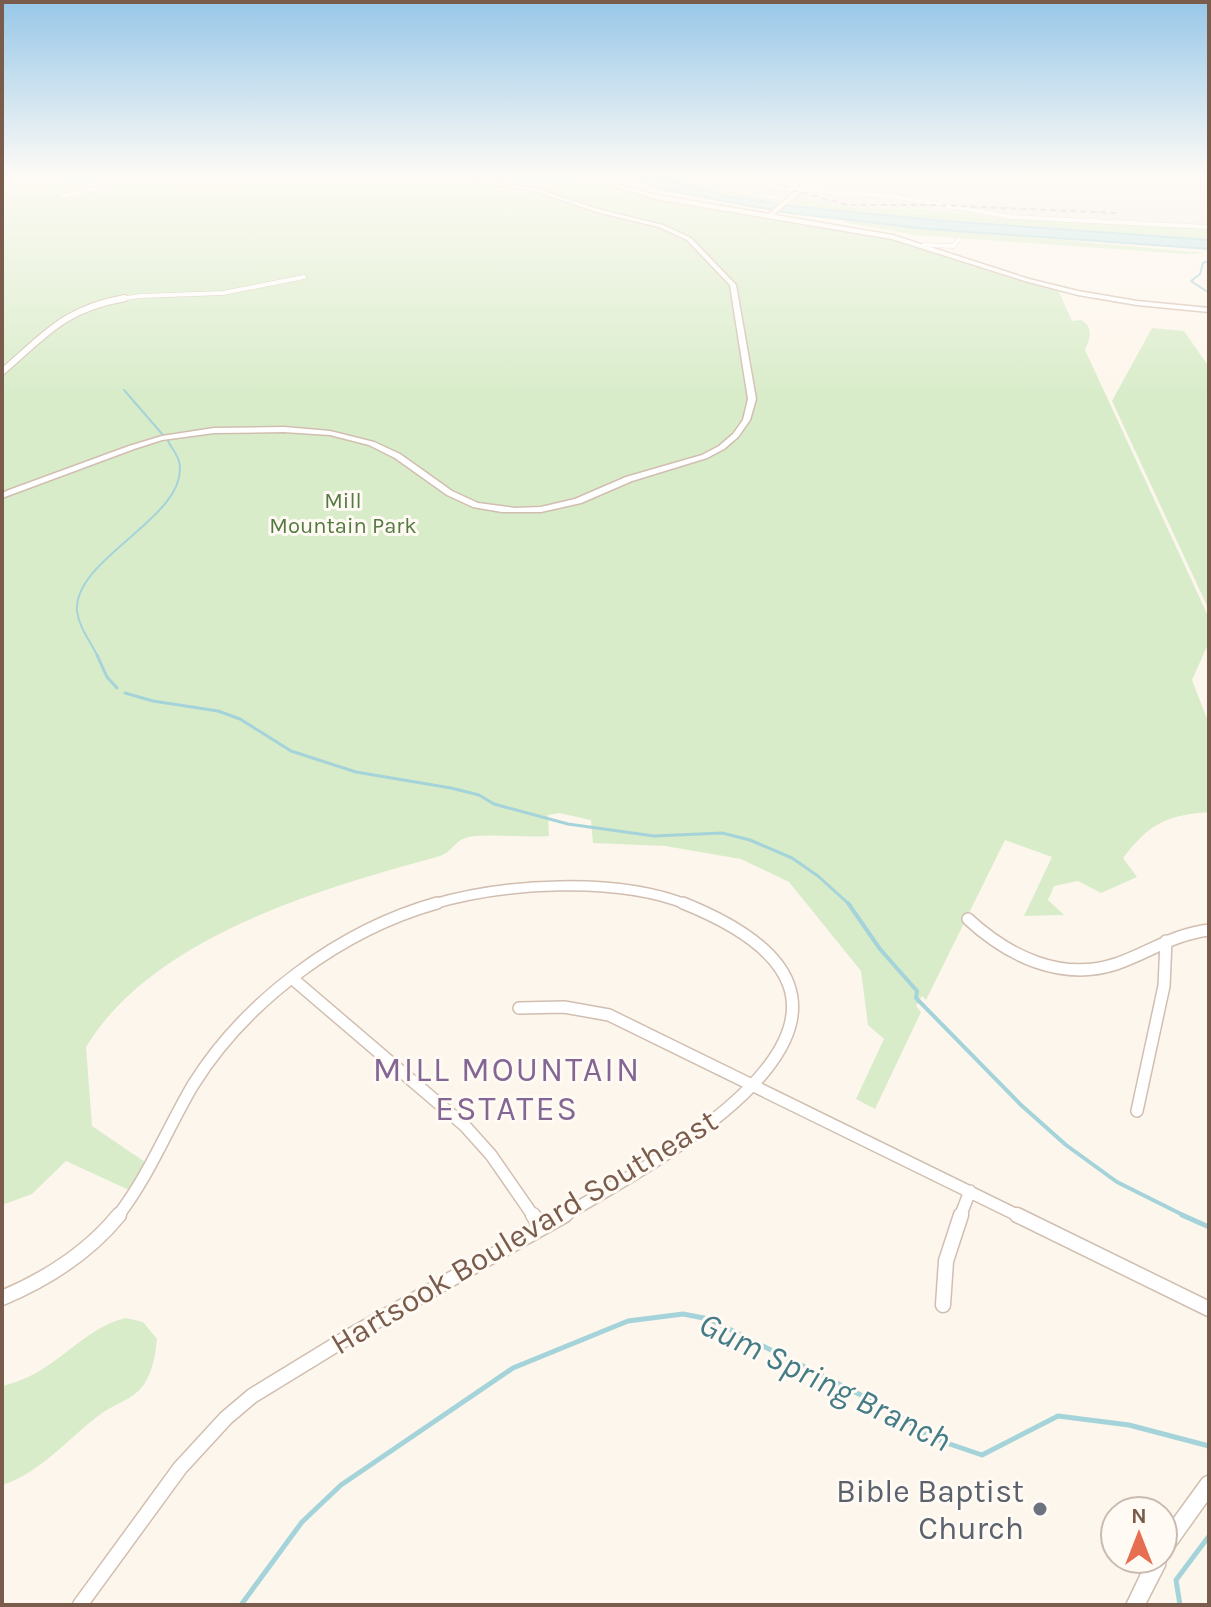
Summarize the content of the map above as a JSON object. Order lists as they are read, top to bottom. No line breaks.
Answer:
{"streets":{"street":["Hartsook Boulevard Southeast"]},"districts":["MILL MOUNTAIN ESTATES"],"water":["Gum Spring Branch"],"parks":["Mill Mountain Park"],"places":["Bible Baptist Church"],"north":"top"}
